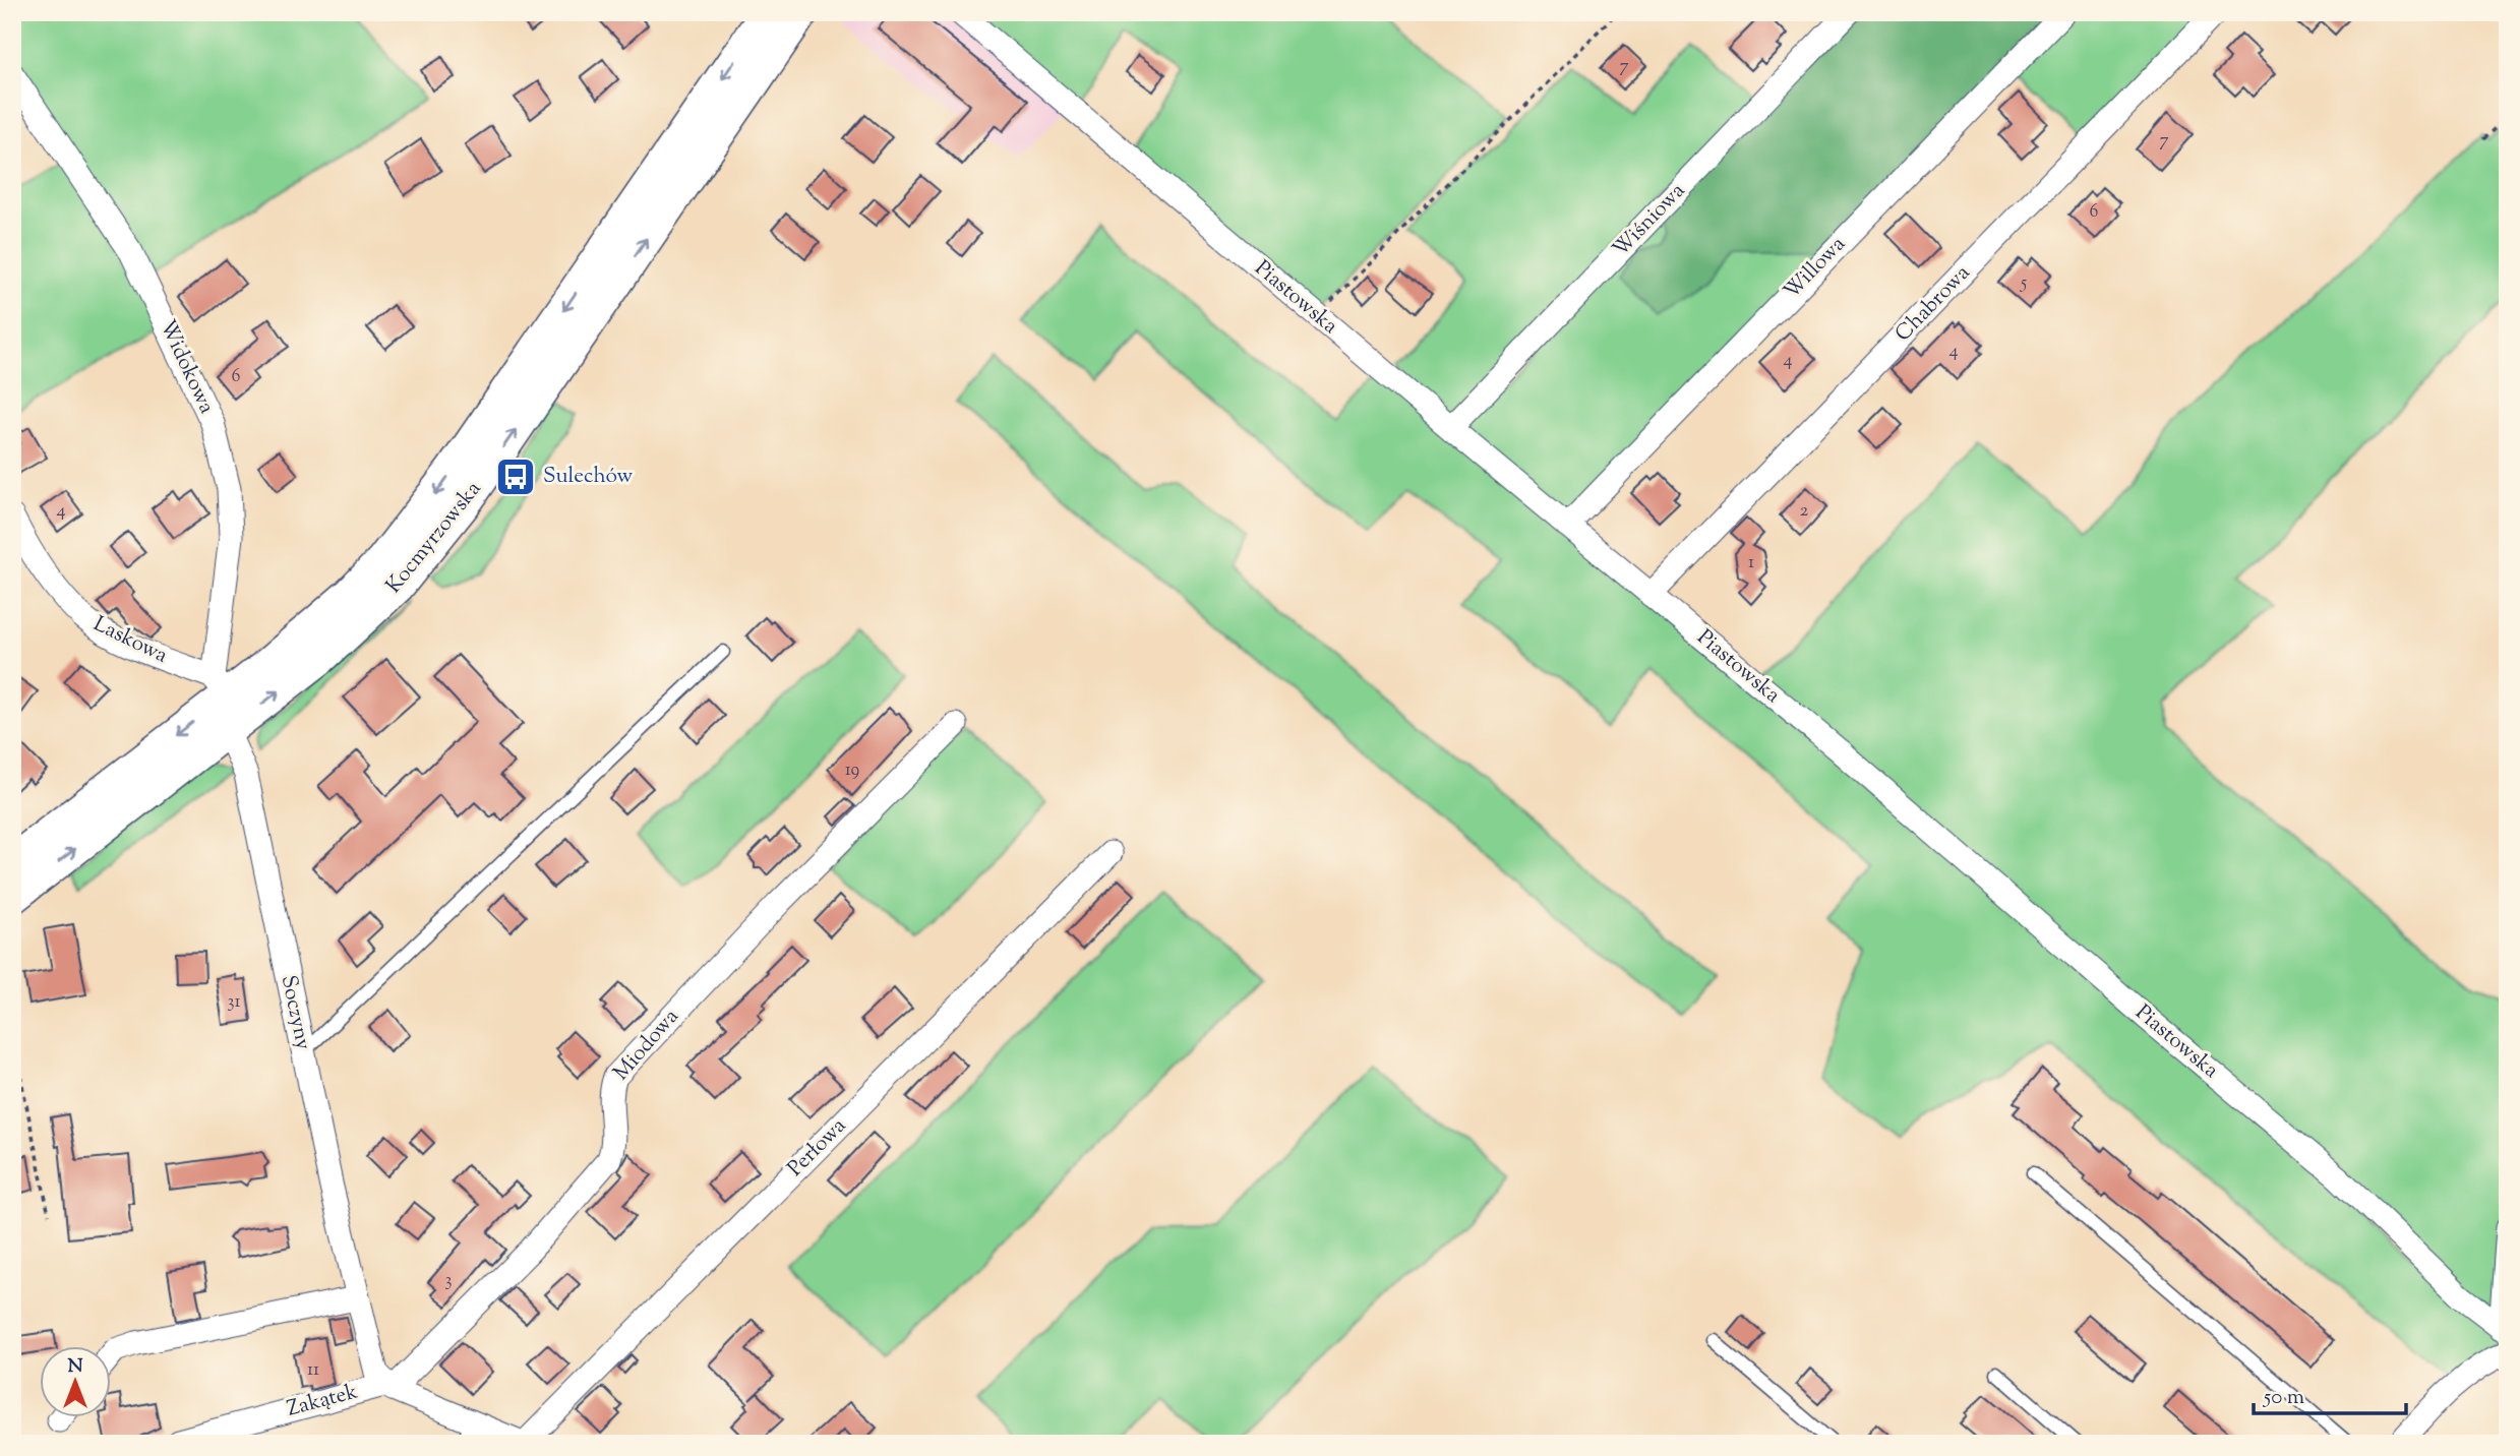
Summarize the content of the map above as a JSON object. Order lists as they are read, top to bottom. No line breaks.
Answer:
{"streets":{"main road":["Kocmyrzowska"],"street":["Wiśniowa","Willowa","Piastowska","Chabrowa","Widokowa","Laskowa","Soczyny","Miodowa","Perłowa","Zakątek"]},"crossings":[["Wiśniowa","Piastowska"],["Willowa","Piastowska"],["Piastowska","Chabrowa"],["Widokowa","Kocmyrzowska"],["Widokowa","Laskowa"],["Kocmyrzowska","Laskowa"],["Kocmyrzowska","Soczyny"],["Soczyny","Miodowa"],["Soczyny","Zakątek"],["Miodowa","Zakątek"]],"places":{"bus stop":["Sulechów"]},"house_numbers":["7","7","6","5","4","4","6","4","2","1","19","31","3","11"],"scale_bar":"50 m","north":"top"}
